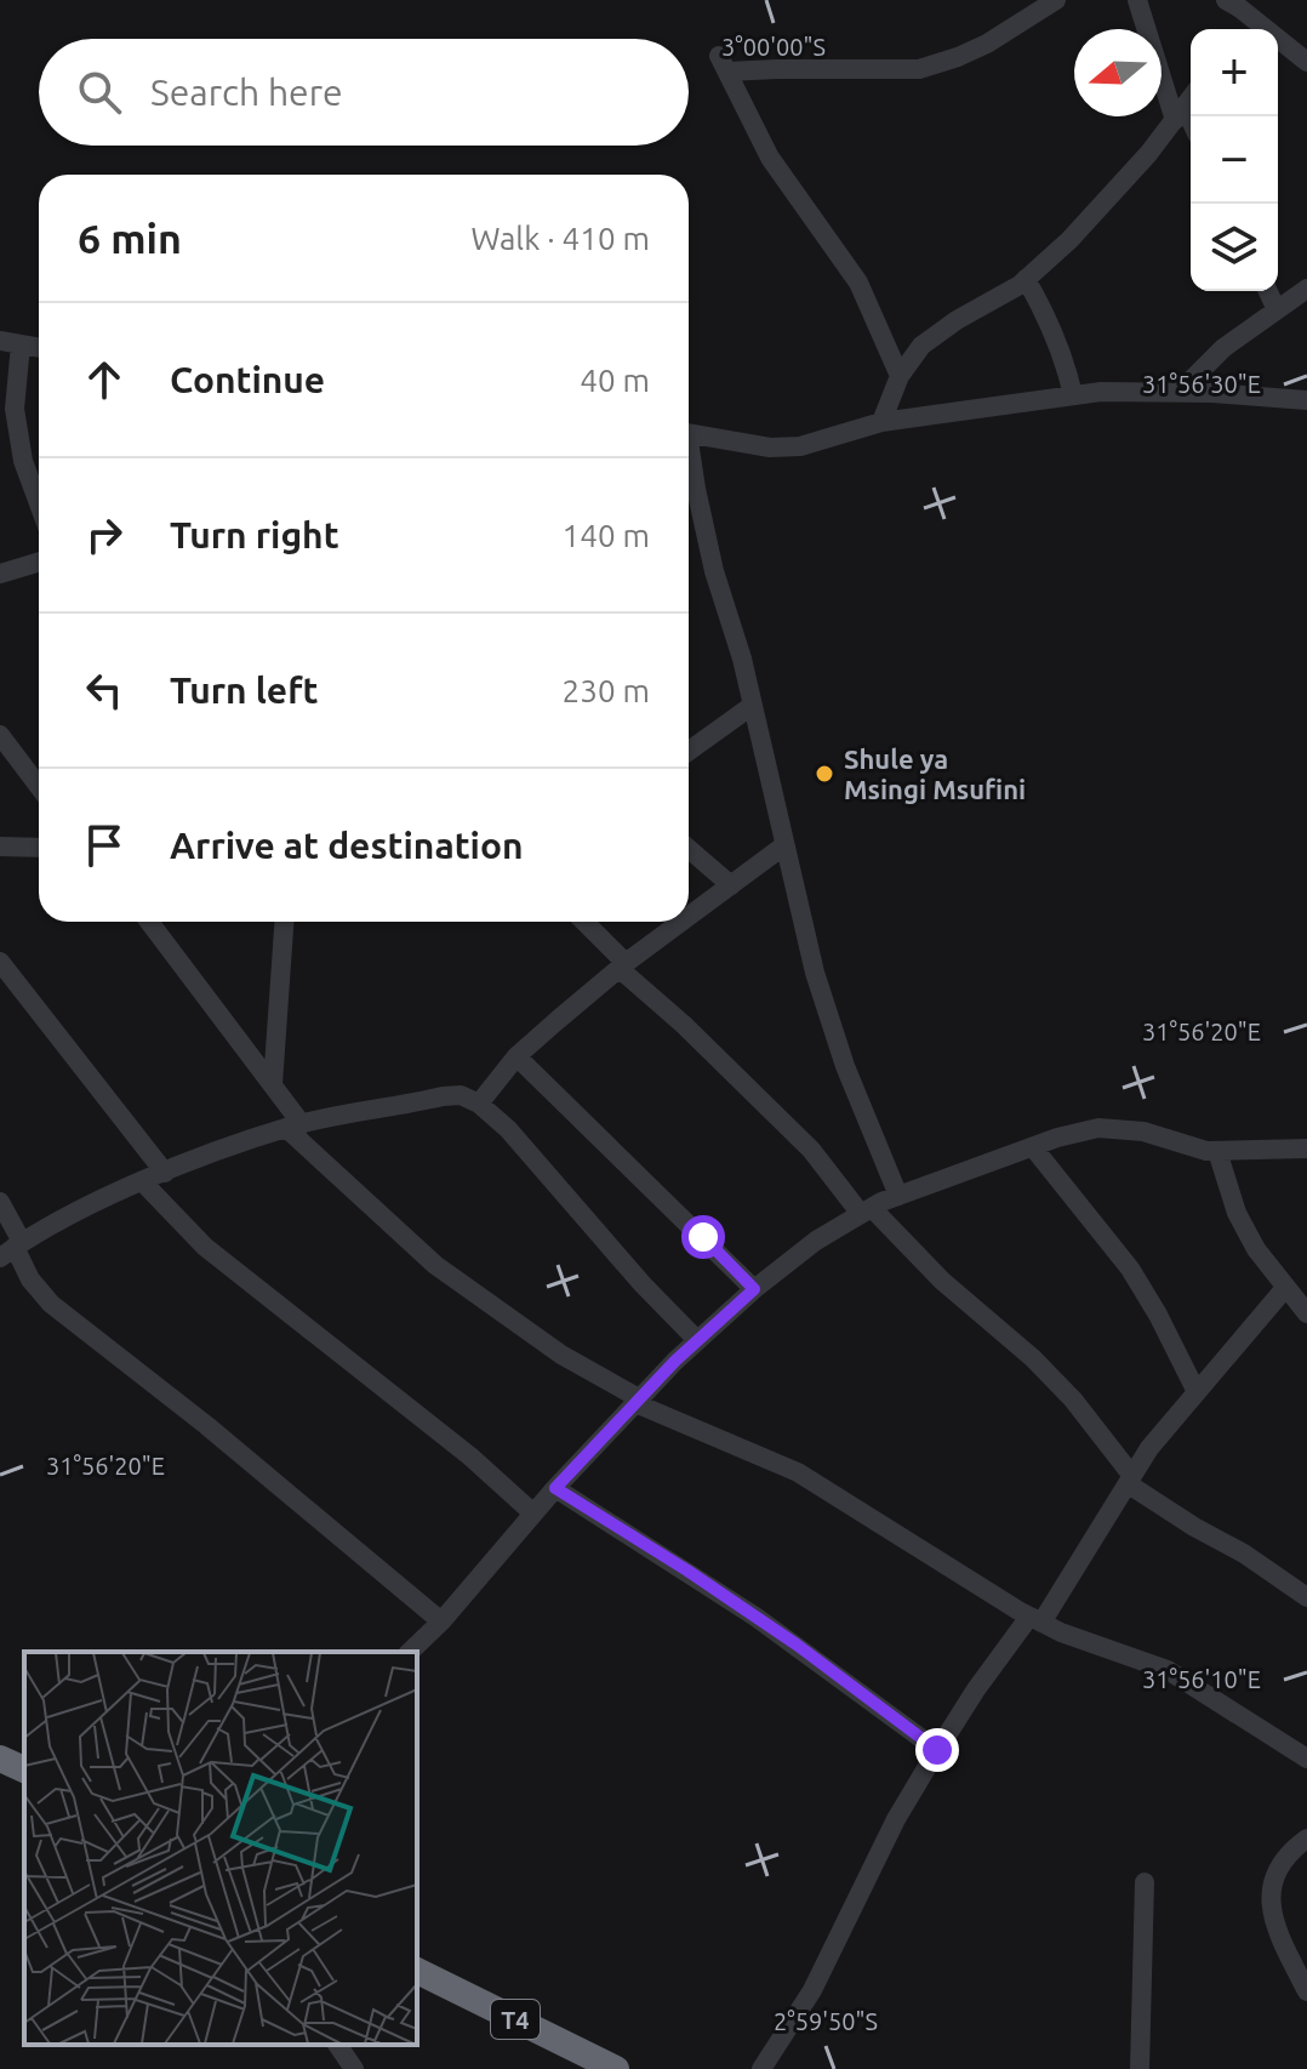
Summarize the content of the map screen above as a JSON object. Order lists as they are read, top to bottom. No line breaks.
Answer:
{"streets":{"highway":["T4"]},"places":["Shule ya Msingi Msufini"],"north":"left","page":{"map_buttons":["+","−"],"search":"Search here","heading":["6 min","Walk · 410 m"],"list":[["Continue","40 m"],["Turn right","140 m"],["Turn left","230 m"],"Arrive at destination"]},"coordinates":["3°00'00\"S","31°56'30\"E","31°56'20\"E","31°56'10\"E","2°59'50\"S"]}
